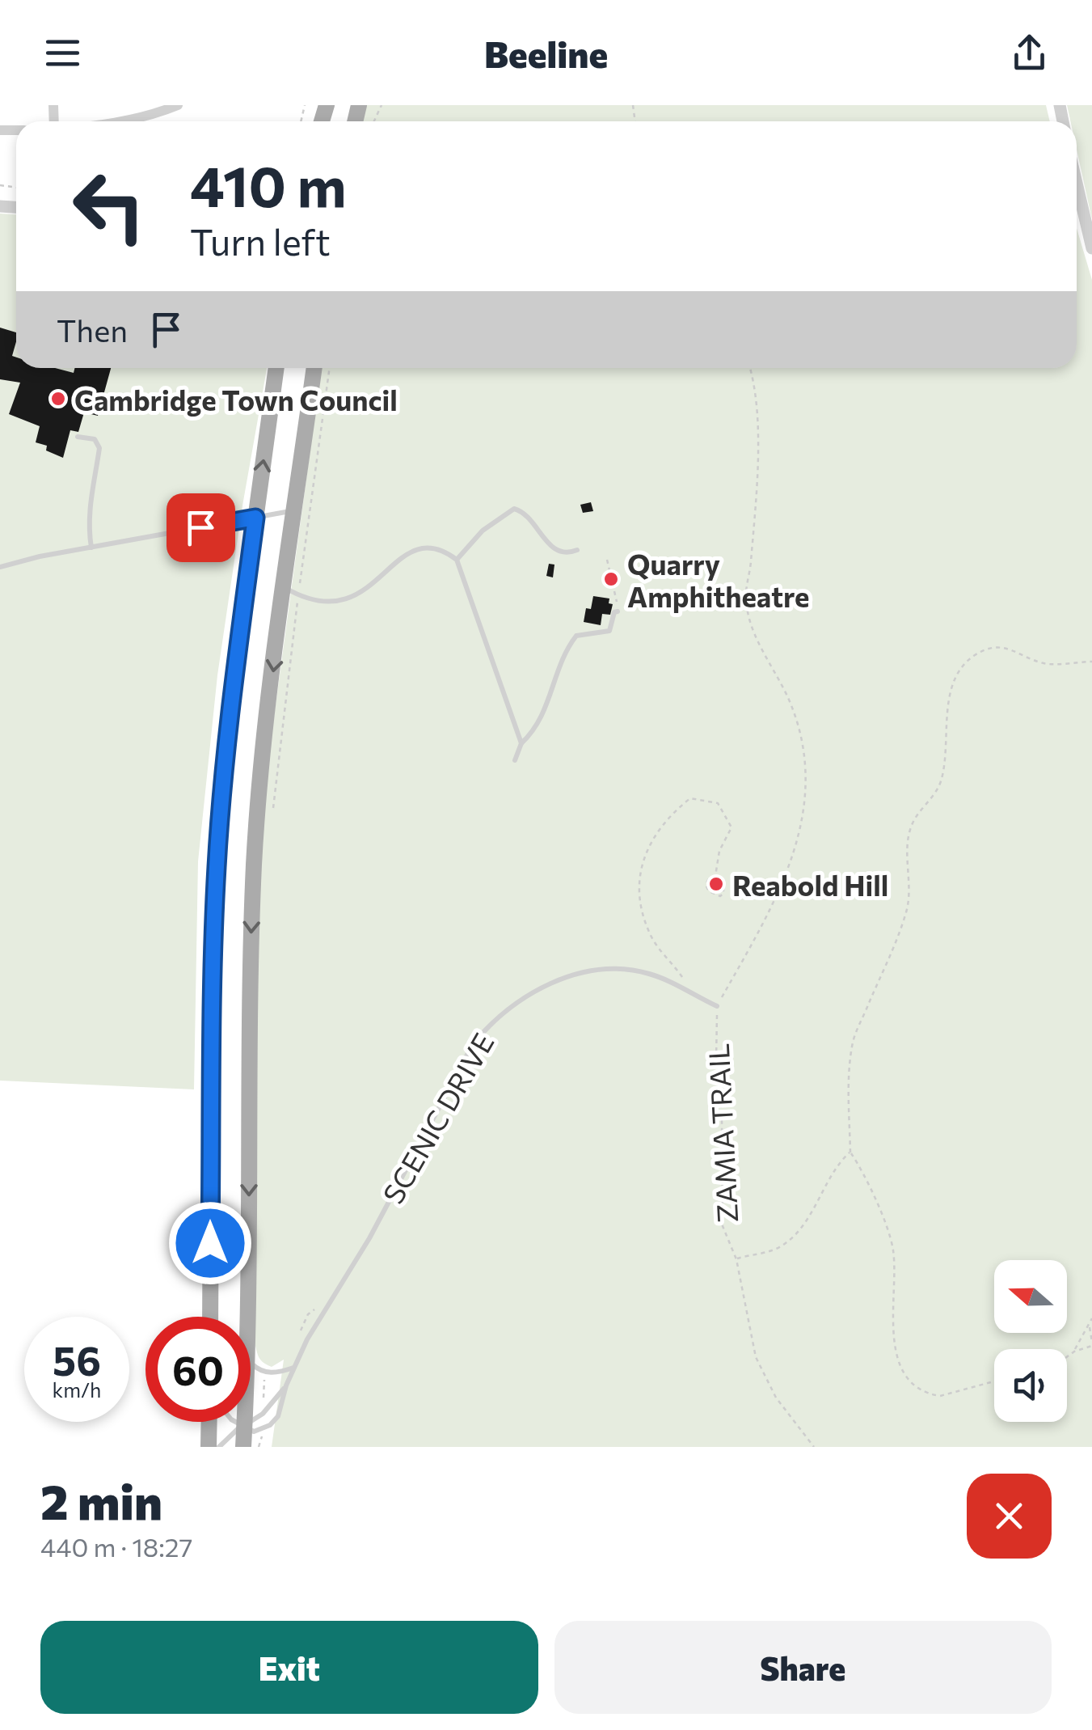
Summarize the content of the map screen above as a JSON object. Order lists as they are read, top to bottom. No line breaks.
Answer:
{"streets":{"lane":["SCENIC DRIVE"],"path":["ZAMIA TRAIL"]},"crossings":[["SCENIC DRIVE","ZAMIA TRAIL"]],"places":["Cambridge Town Council","Quarry Amphitheatre","Reabold Hill"],"north":"left","page":{"header":"Beeline","turn":["410 m","Turn left"],"then":"Then","speed":"56 km/h","limit":"60","heading":["2 min","440 m · 18:27"],"buttons":["Exit","Share"]}}
